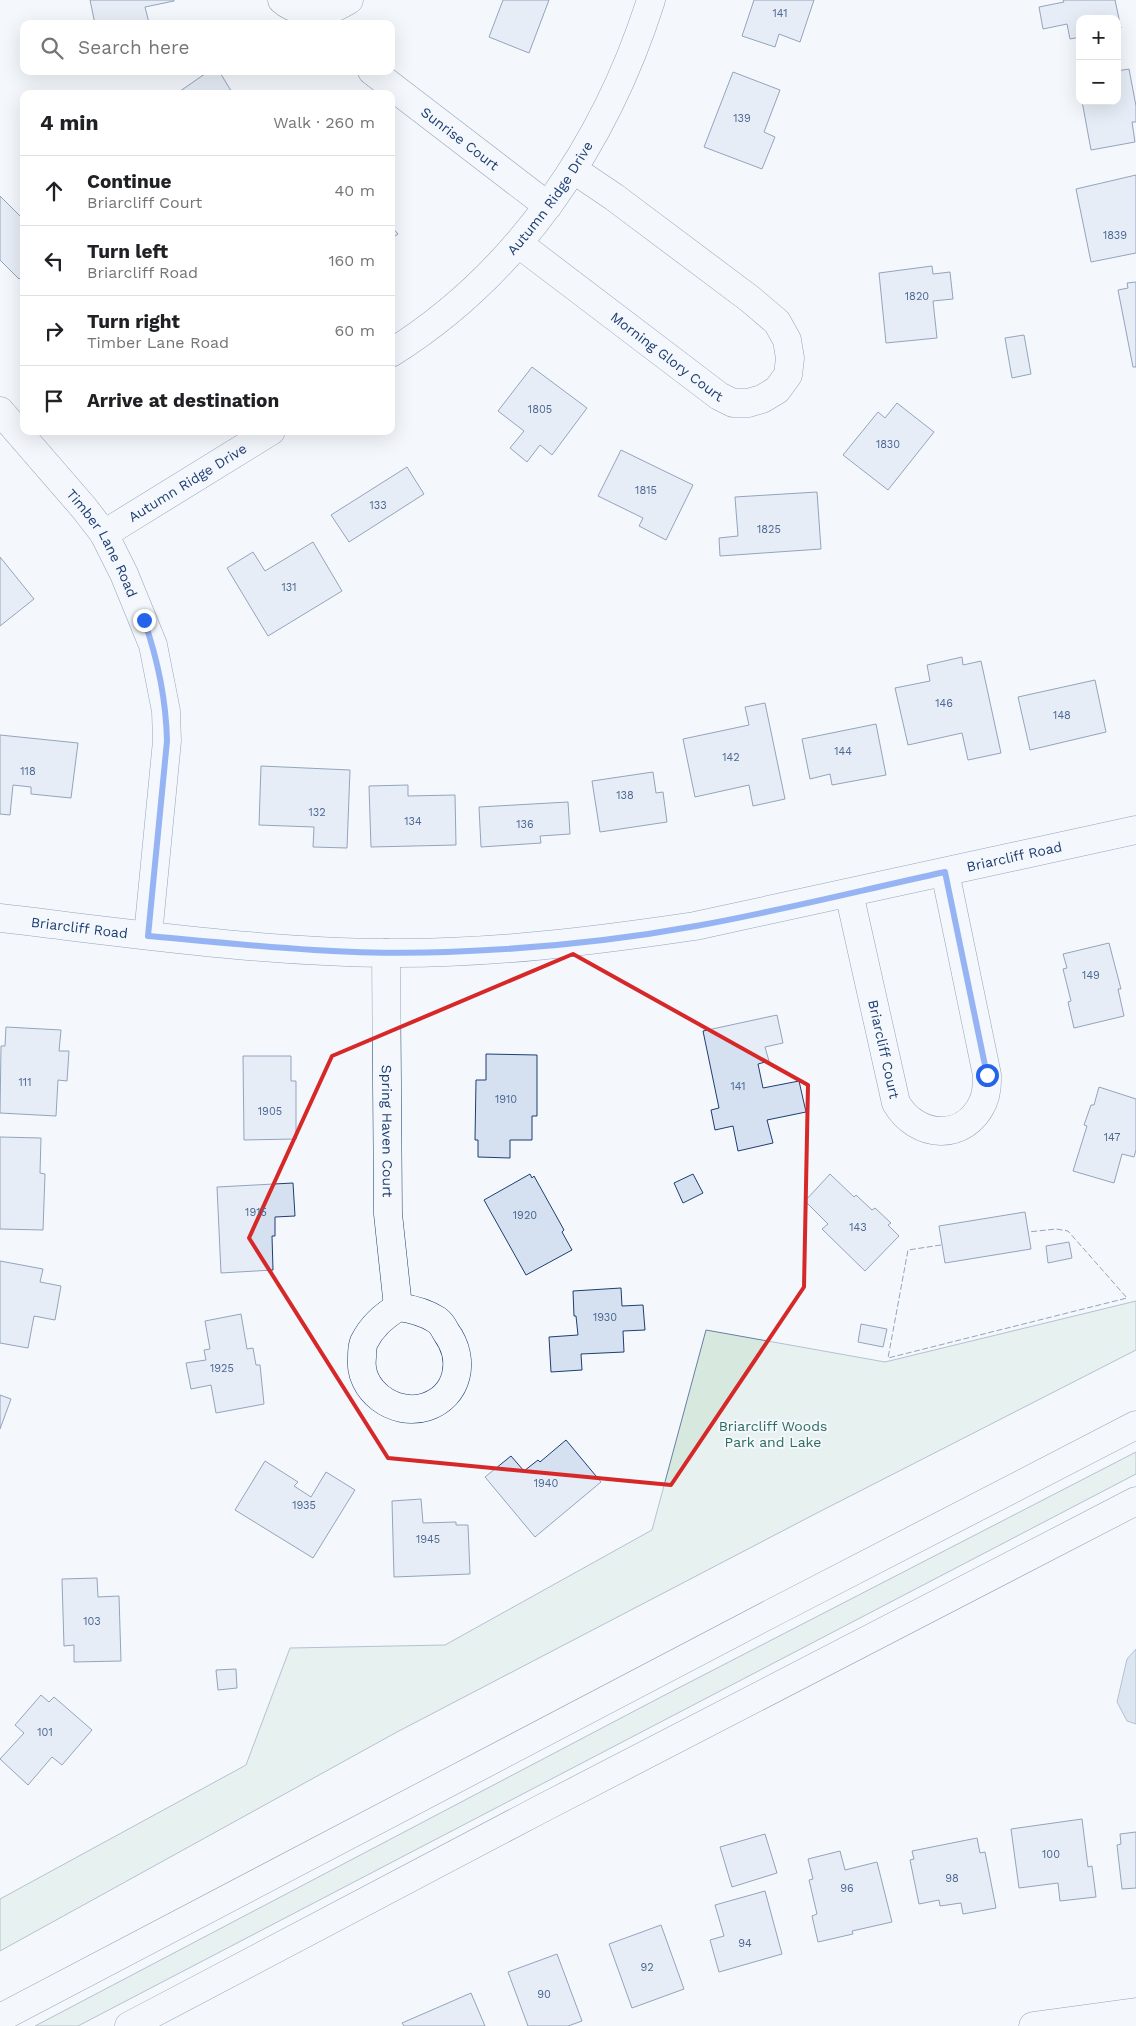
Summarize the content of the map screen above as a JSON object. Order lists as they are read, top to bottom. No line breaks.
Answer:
{"streets":{"street":["Sunrise Court","Autumn Ridge Drive","Morning Glory Court","Timber Lane Road","Briarcliff Road","Briarcliff Court","Spring Haven Court"]},"crossings":[["Sunrise Court","Autumn Ridge Drive"],["Autumn Ridge Drive","Morning Glory Court"],["Autumn Ridge Drive","Timber Lane Road"],["Timber Lane Road","Briarcliff Road"],["Briarcliff Road","Briarcliff Court"],["Briarcliff Road","Spring Haven Court"]],"parks":["Briarcliff Woods Park and Lake"],"house_numbers":["141","139","1839","1820","1805","1830","1815","133","1825","131","146","148","144","142","118","138","132","134","136","149","111","141","1910","1905","147","1915","1920","143","1930","1925","1940","1935","1945","103","101","100","98","96","94","92","90"],"page":{"map_buttons":["+","−"],"search":"Search here","heading":["4 min","Walk · 260 m"],"list":[["Continue","Briarcliff Court","40 m"],["Turn left","Briarcliff Road","160 m"],["Turn right","Timber Lane Road","60 m"],"Arrive at destination"]}}
